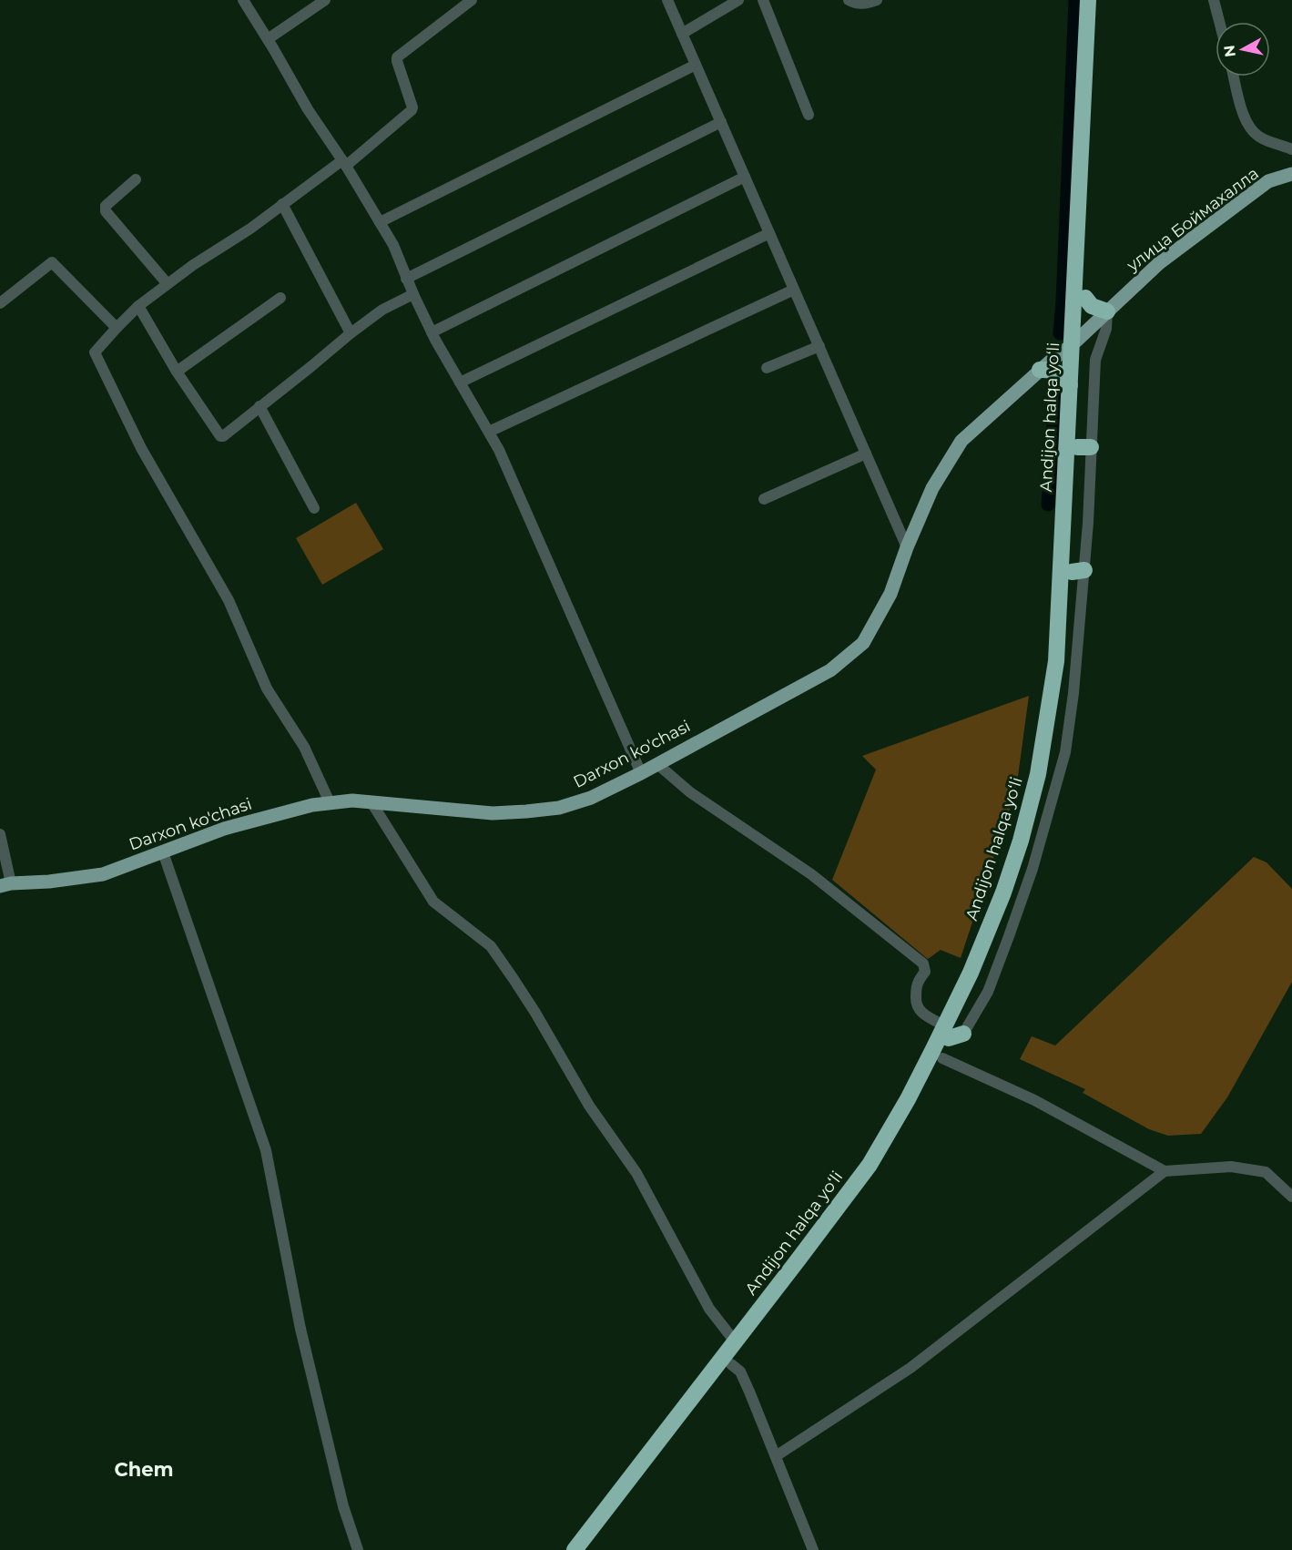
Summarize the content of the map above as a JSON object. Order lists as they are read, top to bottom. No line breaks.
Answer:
{"streets":{"highway":["Andijon halqa yo‘li"],"main road":["улица Боймахалла","Darxon ko'chasi"]},"crossings":[["улица Боймахалла","Andijon halqa yo‘li"],["улица Боймахалла","Darxon ko'chasi"],["Andijon halqa yo‘li","Darxon ko'chasi"]],"districts":["Chem"],"north":"left"}
